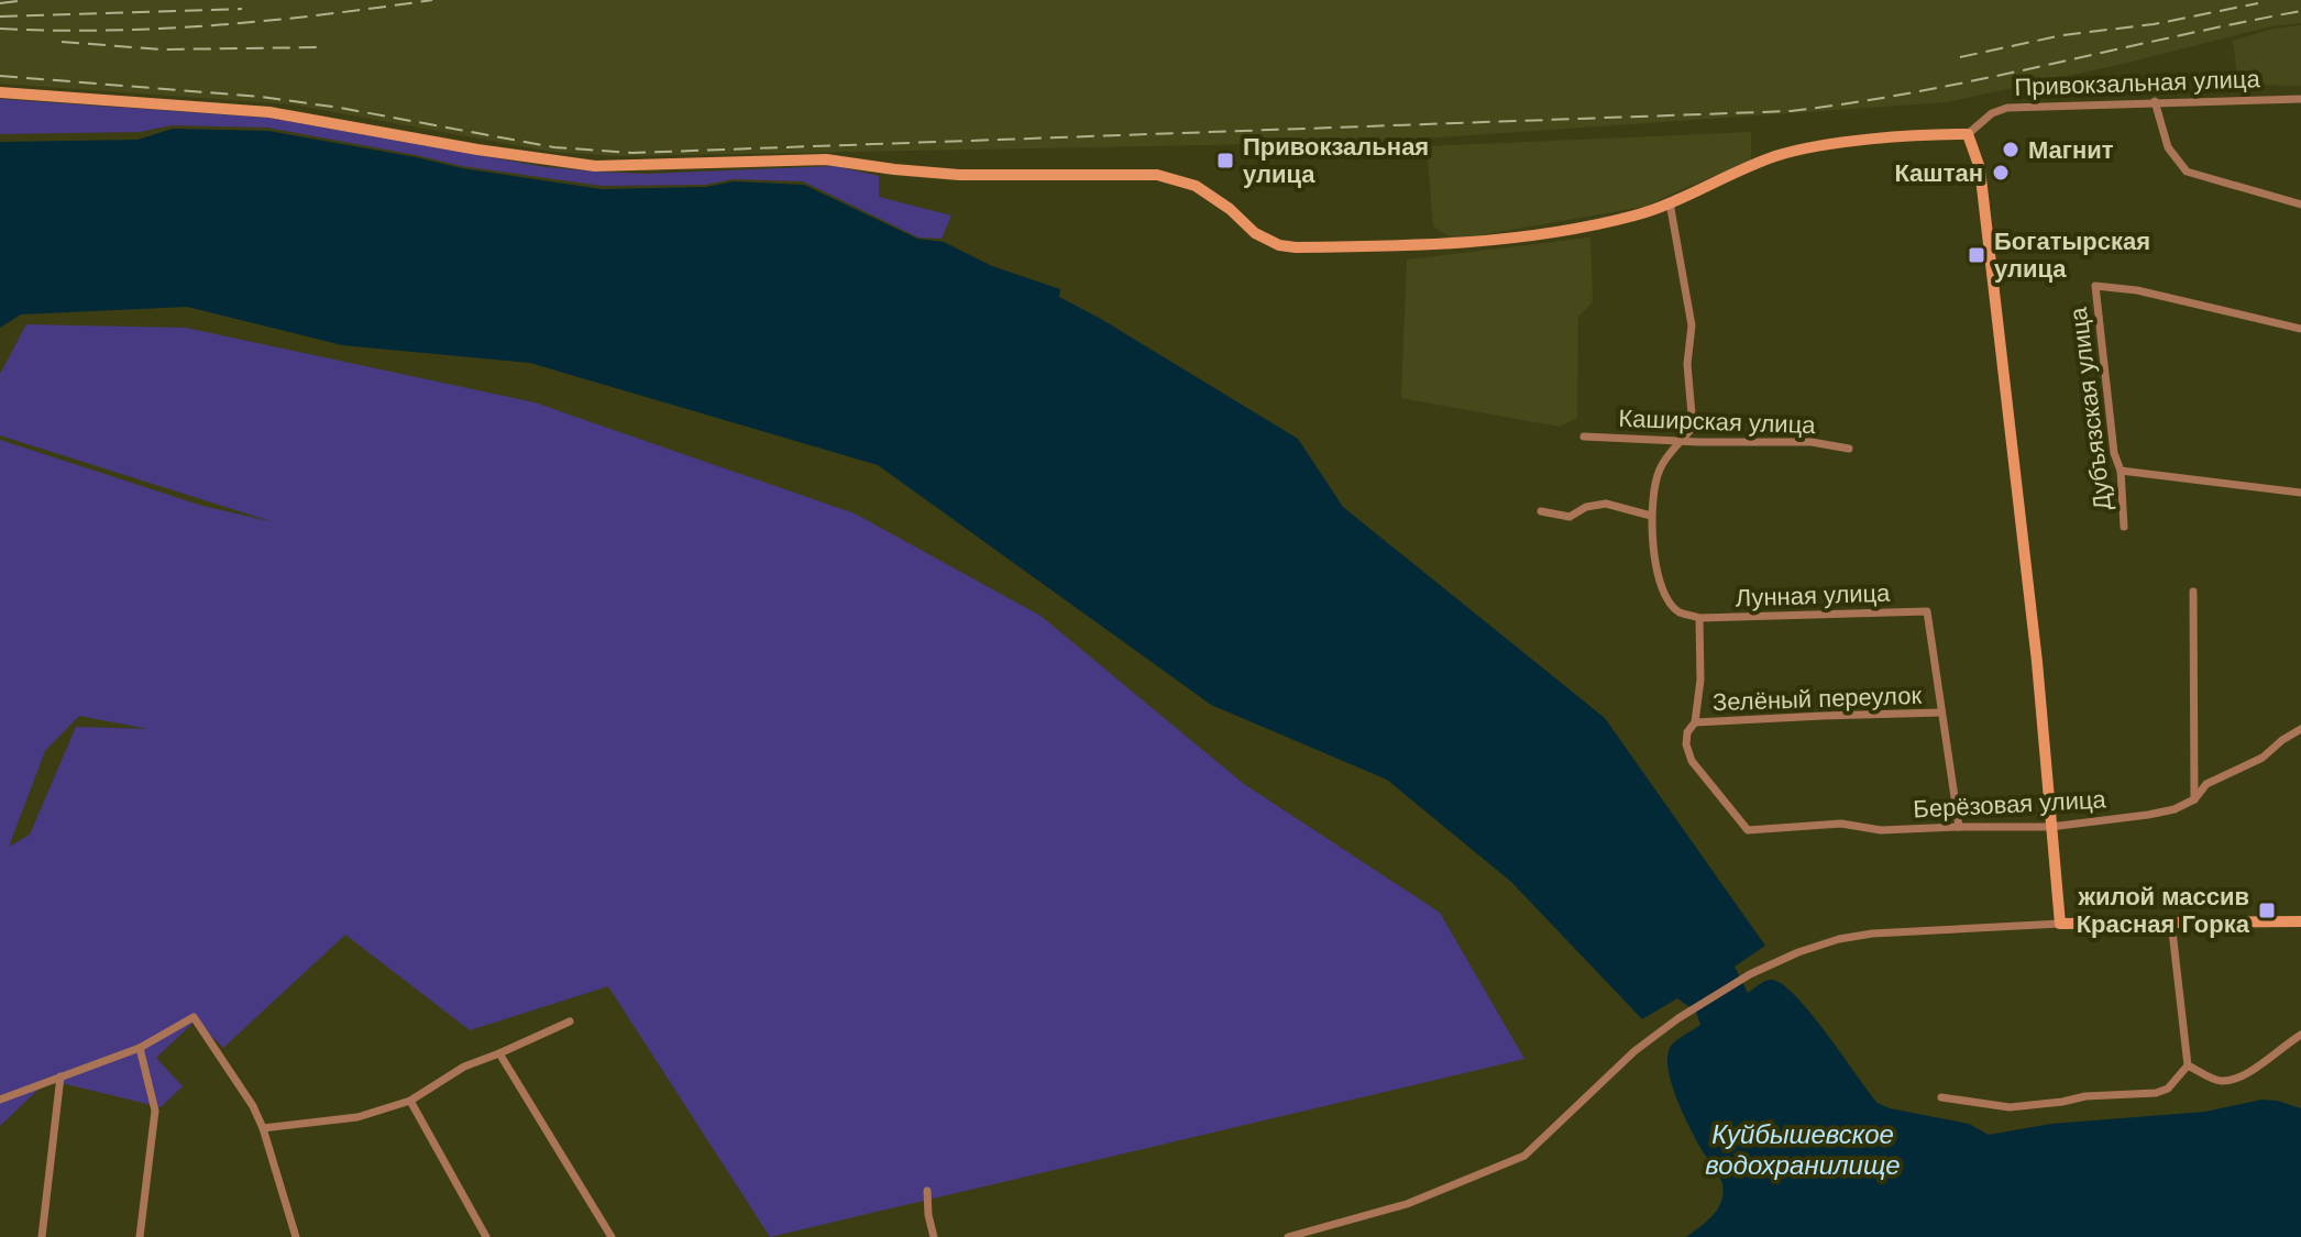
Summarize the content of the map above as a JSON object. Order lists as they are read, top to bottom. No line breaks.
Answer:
{"streets":{"street":["Привокзальная улица","Дубъязская улица","Каширская улица","Лунная улица","Зелёный переулок","Берёзовая улица"]},"crossings":[["Лунная улица","Зелёный переулок"],["Зелёный переулок","Берёзовая улица"]],"water":["Куйбышевское водохранилище"],"places":{"other":["Магнит","Каштан"],"transit":["Привокзальная улица","Богатырская улица","жилой массив Красная Горка"]}}
